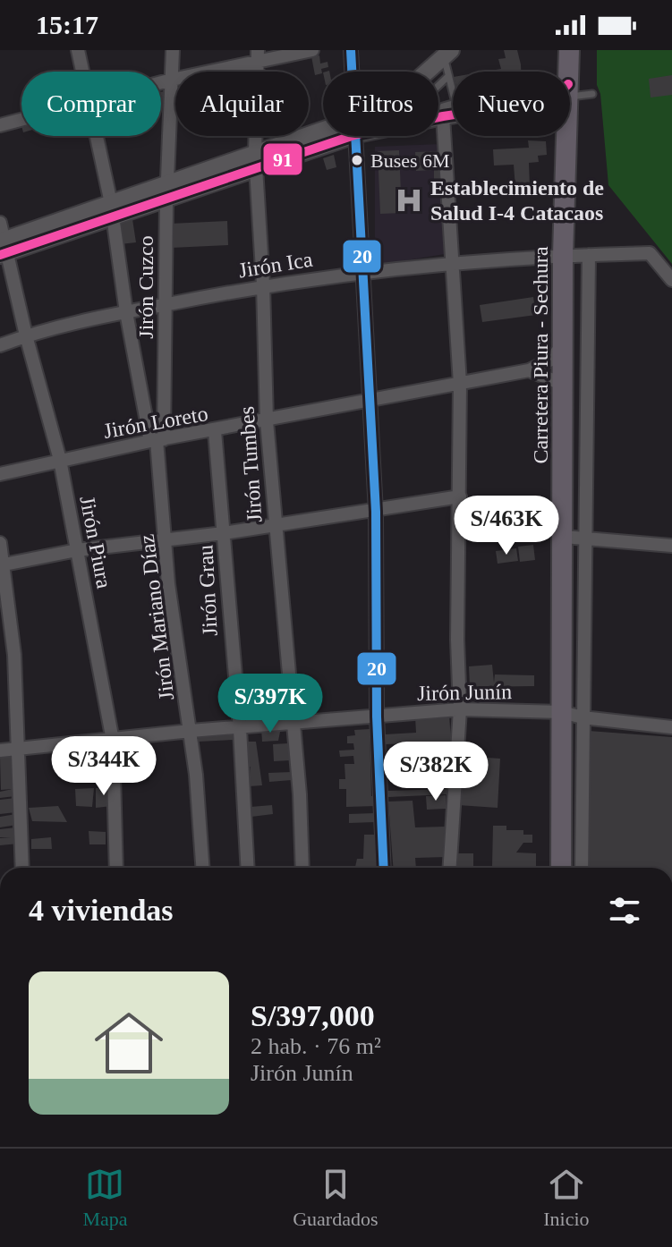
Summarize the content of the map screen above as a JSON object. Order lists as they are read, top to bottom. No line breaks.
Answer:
{"streets":{"main road":["Carretera Piura - Sechura"],"street":["Jirón Ica","Jirón Cuzco","Jirón Loreto","Jirón Tumbes","Jirón Piura","Jirón Grau","Jirón Mariano Díaz","Jirón Junín"]},"crossings":[["Jirón Ica","Jirón Cuzco"],["Jirón Ica","Carretera Piura - Sechura"],["Jirón Ica","Jirón Tumbes"],["Jirón Ica","Jirón Piura"],["Jirón Ica","Jirón Mariano Díaz"],["Jirón Cuzco","Jirón Loreto"],["Jirón Cuzco","Jirón Mariano Díaz"],["Carretera Piura - Sechura","Jirón Loreto"],["Carretera Piura - Sechura","Jirón Junín"],["Jirón Loreto","Jirón Tumbes"],["Jirón Loreto","Jirón Piura"],["Jirón Loreto","Jirón Grau"],["Jirón Loreto","Jirón Mariano Díaz"],["Jirón Tumbes","Jirón Junín"],["Jirón Piura","Jirón Junín"],["Jirón Grau","Jirón Junín"],["Jirón Mariano Díaz","Jirón Junín"]],"places":{"other":["Buses 6M"],"hospital":["Establecimiento de Salud I-4 Catacaos"]},"lines":["transit line 20","transit line 91"],"page":{"status":"15:17","chip":["Comprar","Alquilar","Filtros","Nuevo"],"price":["S/463K","S/397K","S/344K","S/382K"],"heading":"4 viviendas","list":[{"name":"S/397,000","note":"2 hab. · 76 m² · Jirón Junín"}],"tabs":["Mapa","Guardados","Inicio"]}}
